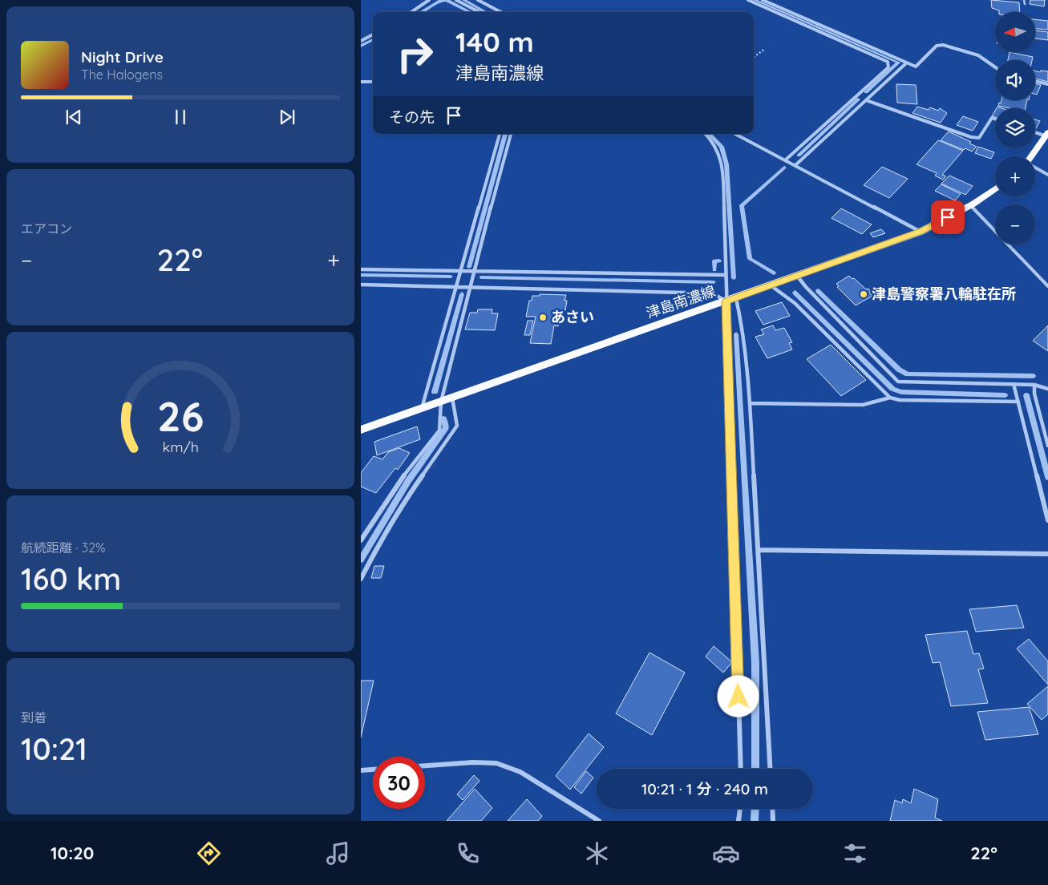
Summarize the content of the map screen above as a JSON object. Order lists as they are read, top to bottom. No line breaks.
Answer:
{"streets":{"main road":["津島南濃線"]},"places":["津島警察署八輪駐在所","あさい"],"north":"left","page":{"map_buttons":["+","−"],"turn":["140 m","津島南濃線"],"song":["Night Drive","The Halogens"],"then":"その先","tile":["エアコン",["航続距離 · 32%","160 km"],["到着","10:21"]],"heat":["−","22°","+"],"limit":"30","trip":"10:21 · 1 分 · 240 m","tabs":["10:20","22°"],"gauge":["26","km/h"]}}
